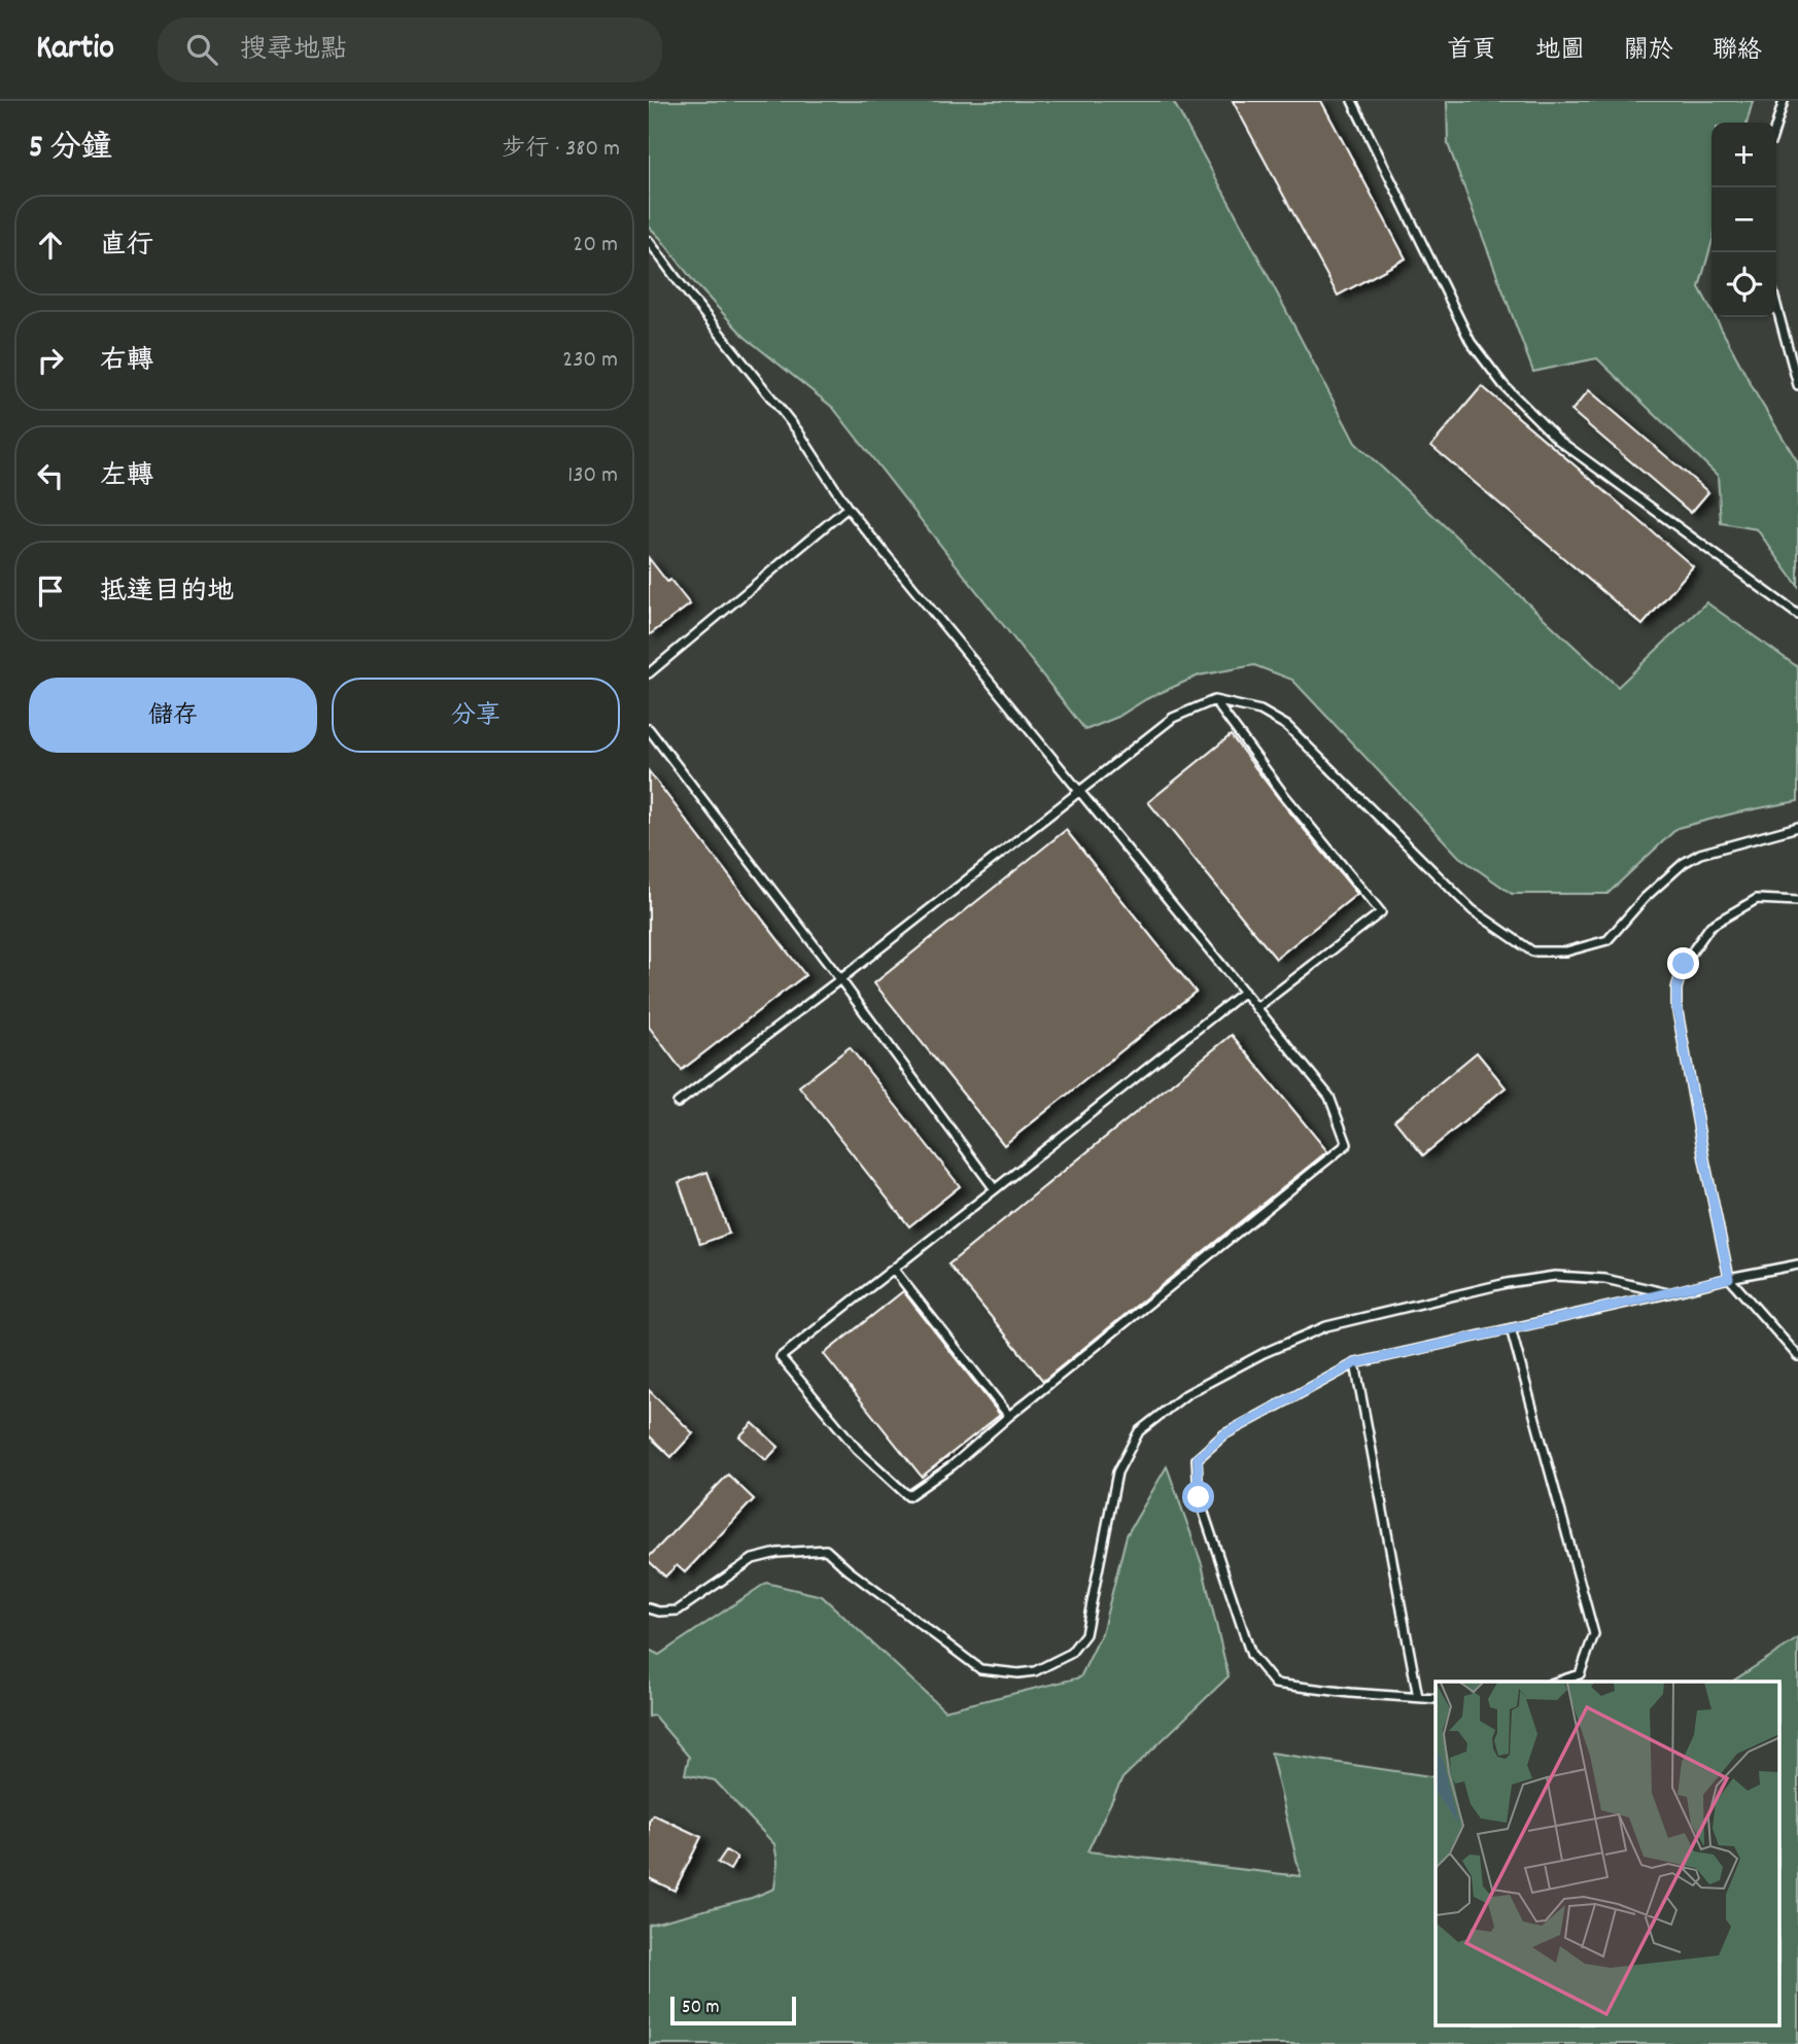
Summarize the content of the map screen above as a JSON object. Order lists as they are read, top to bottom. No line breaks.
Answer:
{"scale_bar":"50 m","page":{"header":"Kartio","search":"搜尋地點","nav":["首頁","地圖","關於","聯絡"],"heading":["5 分鐘","步行 · 380 m"],"map_buttons":["+","−"],"list":[["直行","20 m"],["右轉","230 m"],["左轉","130 m"],"抵達目的地"],"buttons":["儲存","分享"],"scale":"50 m"}}
